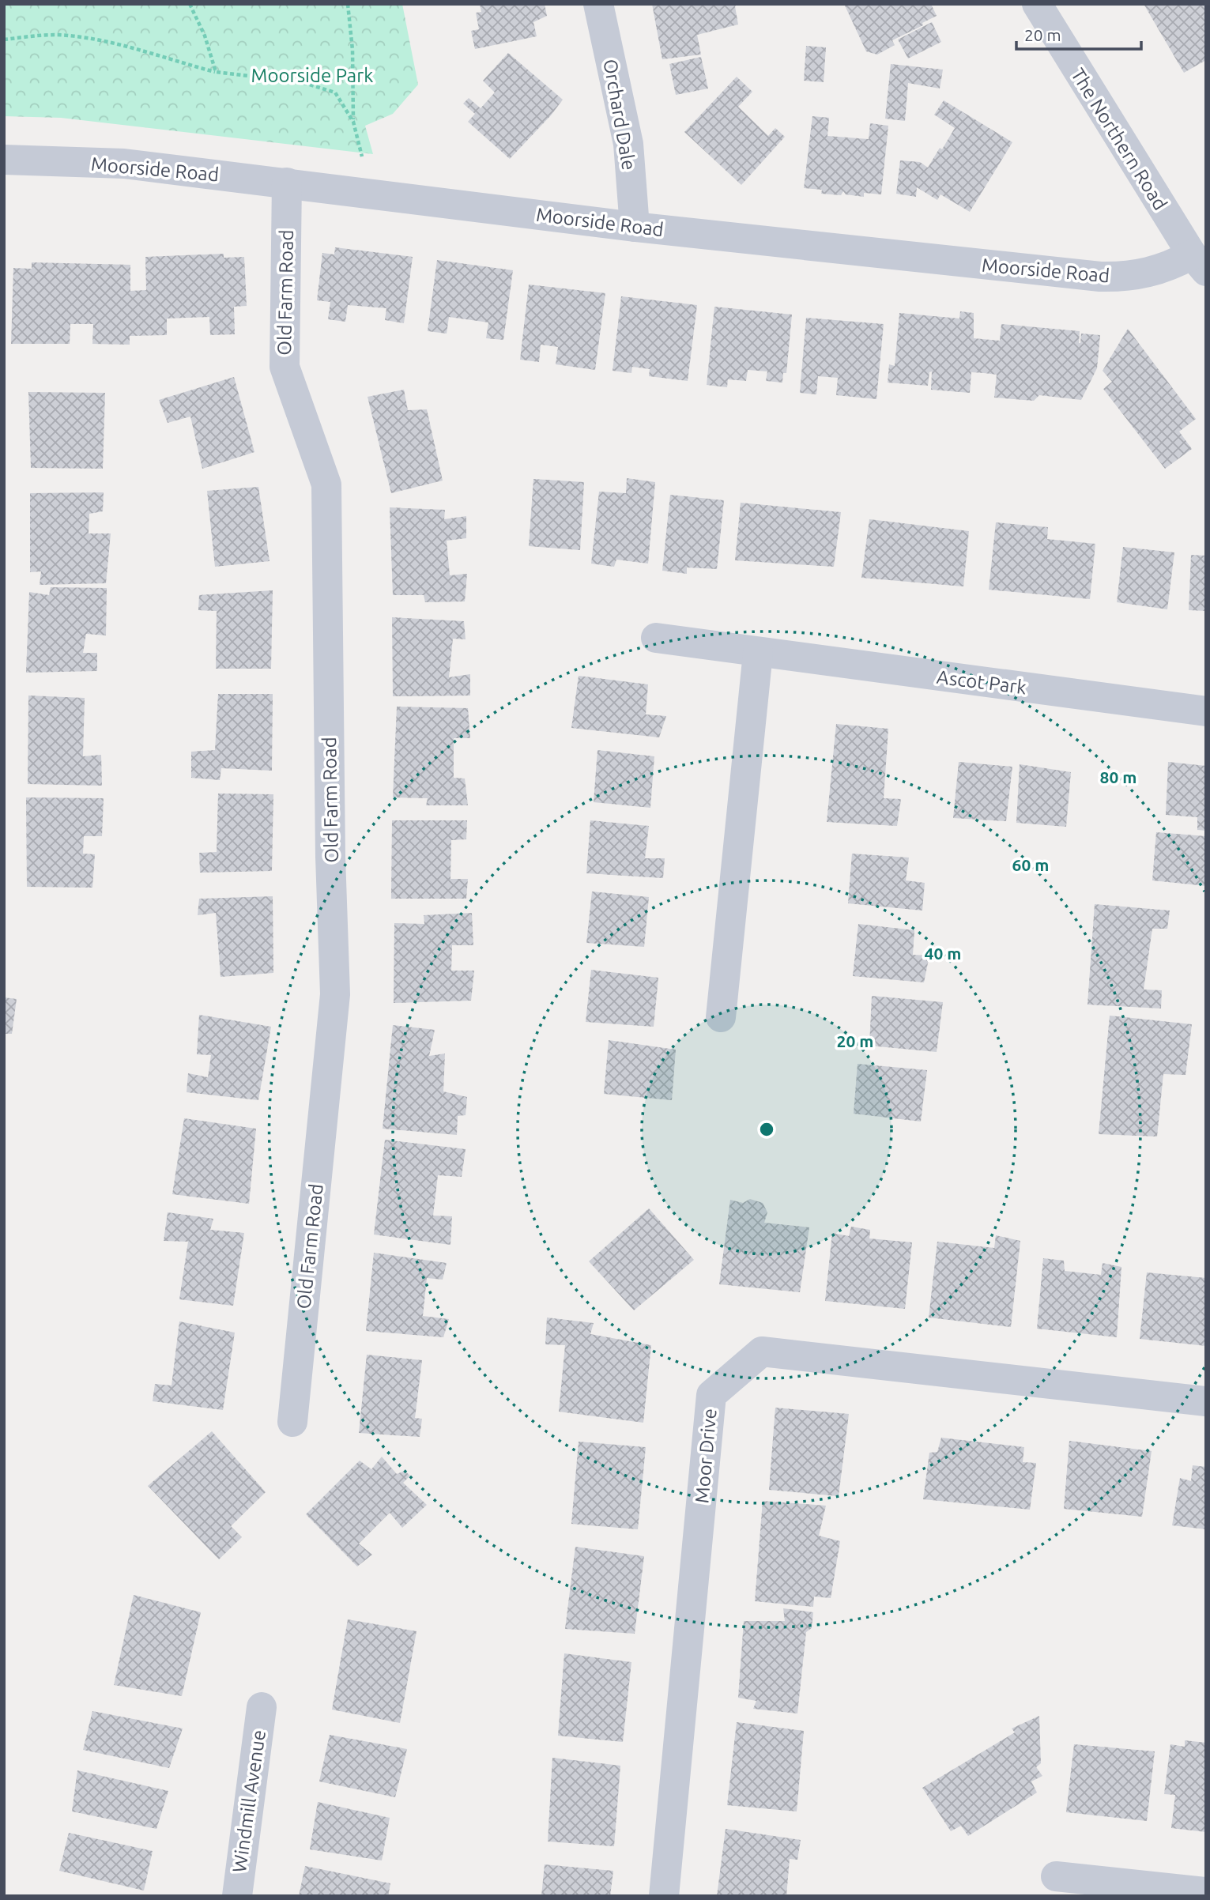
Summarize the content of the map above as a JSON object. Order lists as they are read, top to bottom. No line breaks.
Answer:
{"streets":{"street":["Orchard Dale","The Northern Road","Moorside Road","Old Farm Road","Ascot Park","Moor Drive","Windmill Avenue"]},"crossings":[["Orchard Dale","Moorside Road"],["The Northern Road","Moorside Road"],["Moorside Road","Old Farm Road"]],"parks":["Moorside Park"],"scale_bar":"20 m","rings":["80 m","60 m","40 m","20 m"]}
